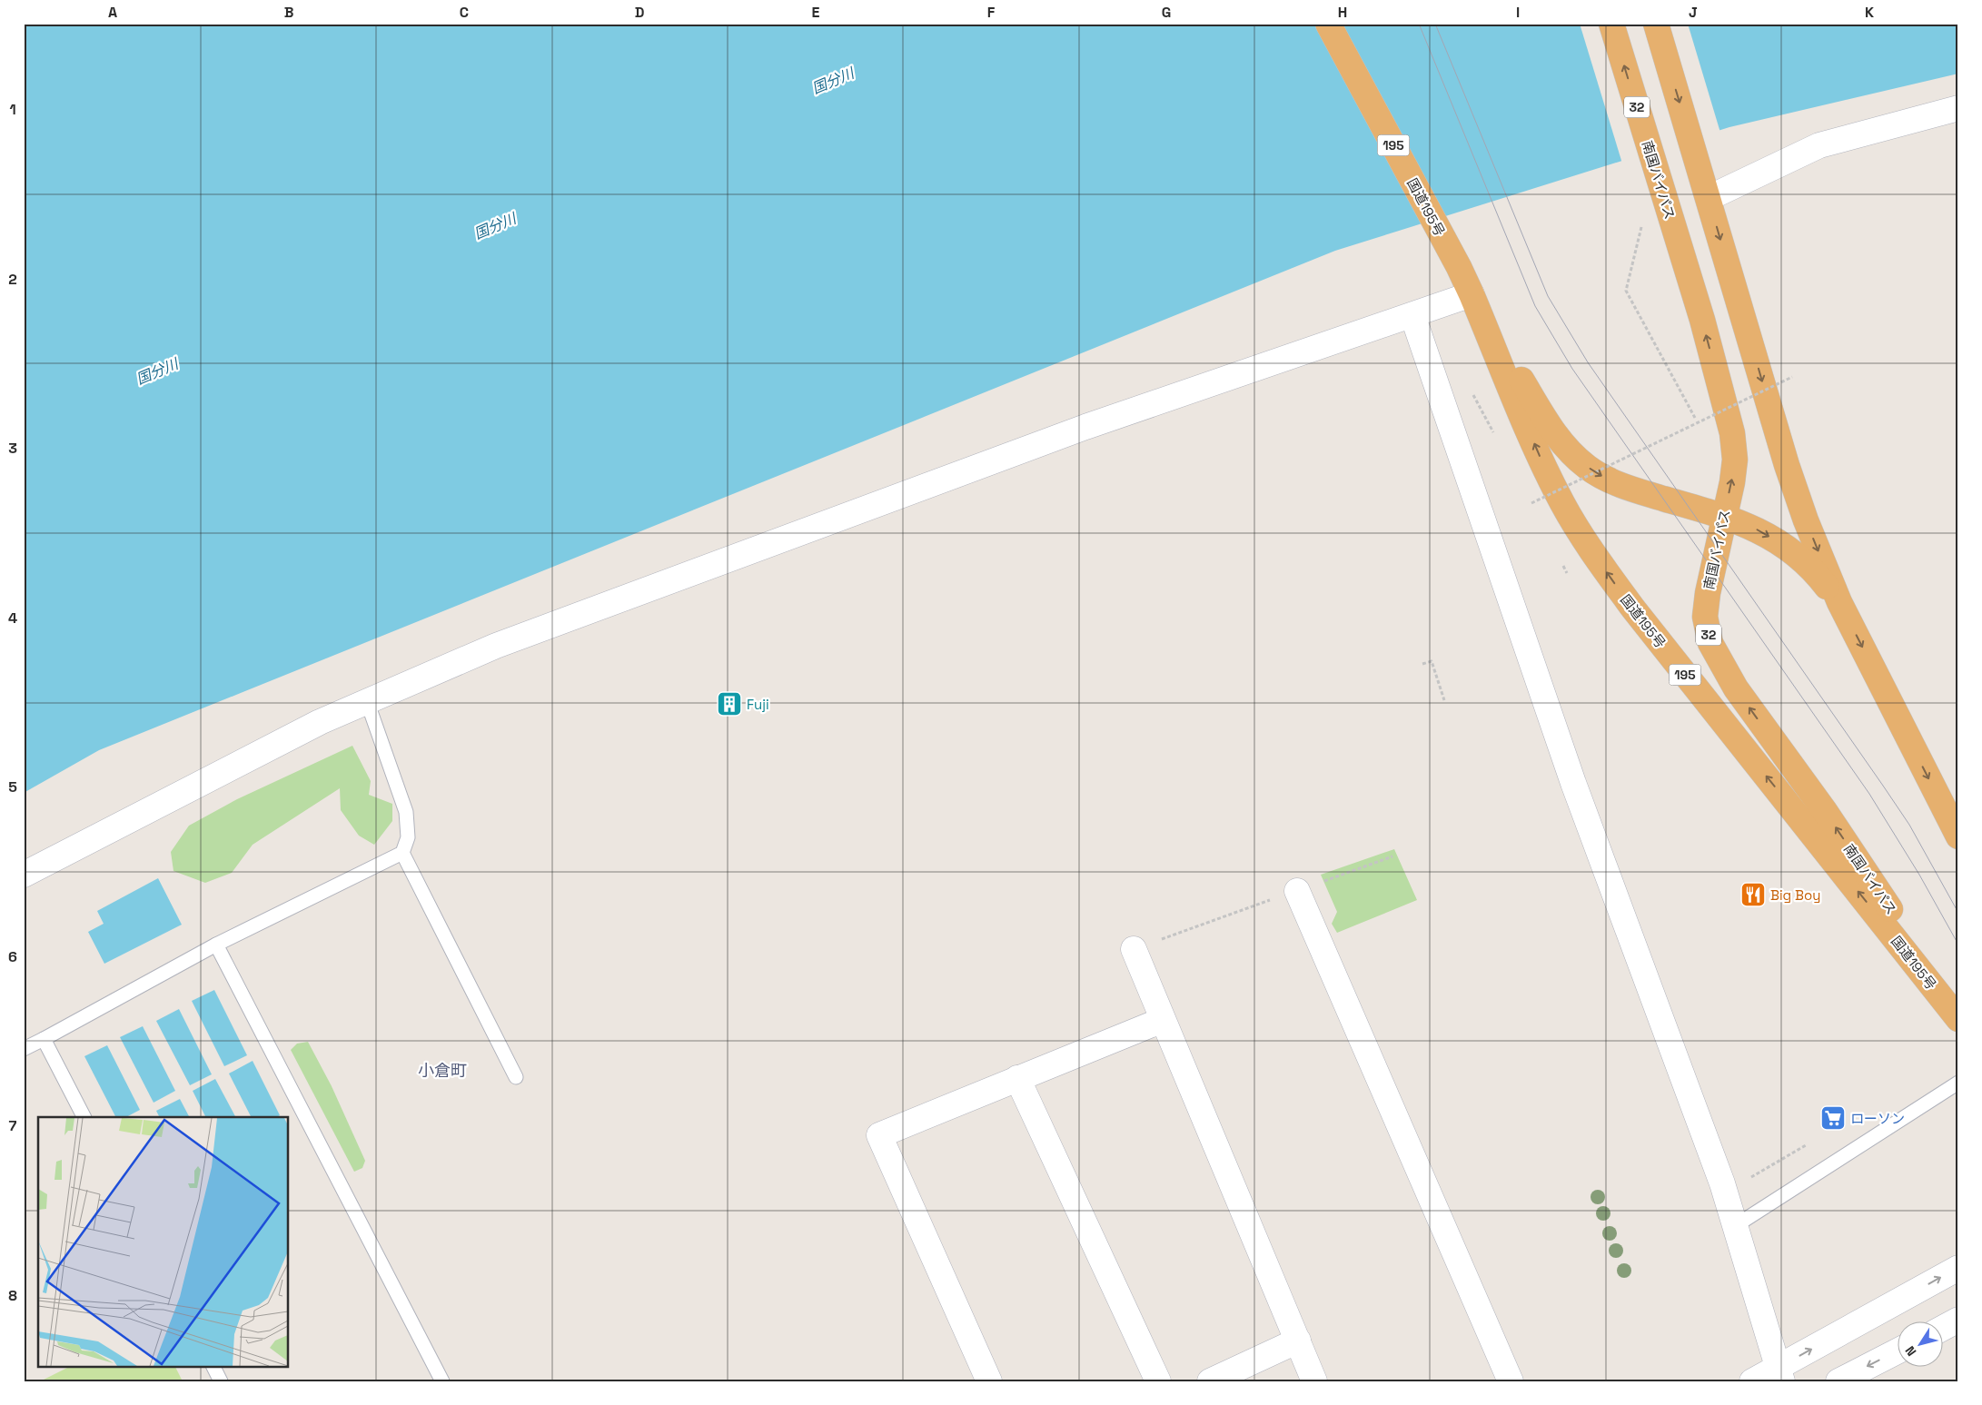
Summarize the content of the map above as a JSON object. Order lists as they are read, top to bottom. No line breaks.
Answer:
{"streets":{"highway":["32","195","南国バイパス","国道195号"]},"crossings":[["南国バイパス","国道195号"]],"districts":["小倉町"],"water":["国分川"],"places":{"building":["Fuji"],"restaurant":["Big Boy"],"supermarket":["ローソン"]},"north":"bottom left","grid":{"columns":["A","B","C","D","E","F","G","H","I","J","K"],"rows":["1","2","3","4","5","6","7","8"]}}
